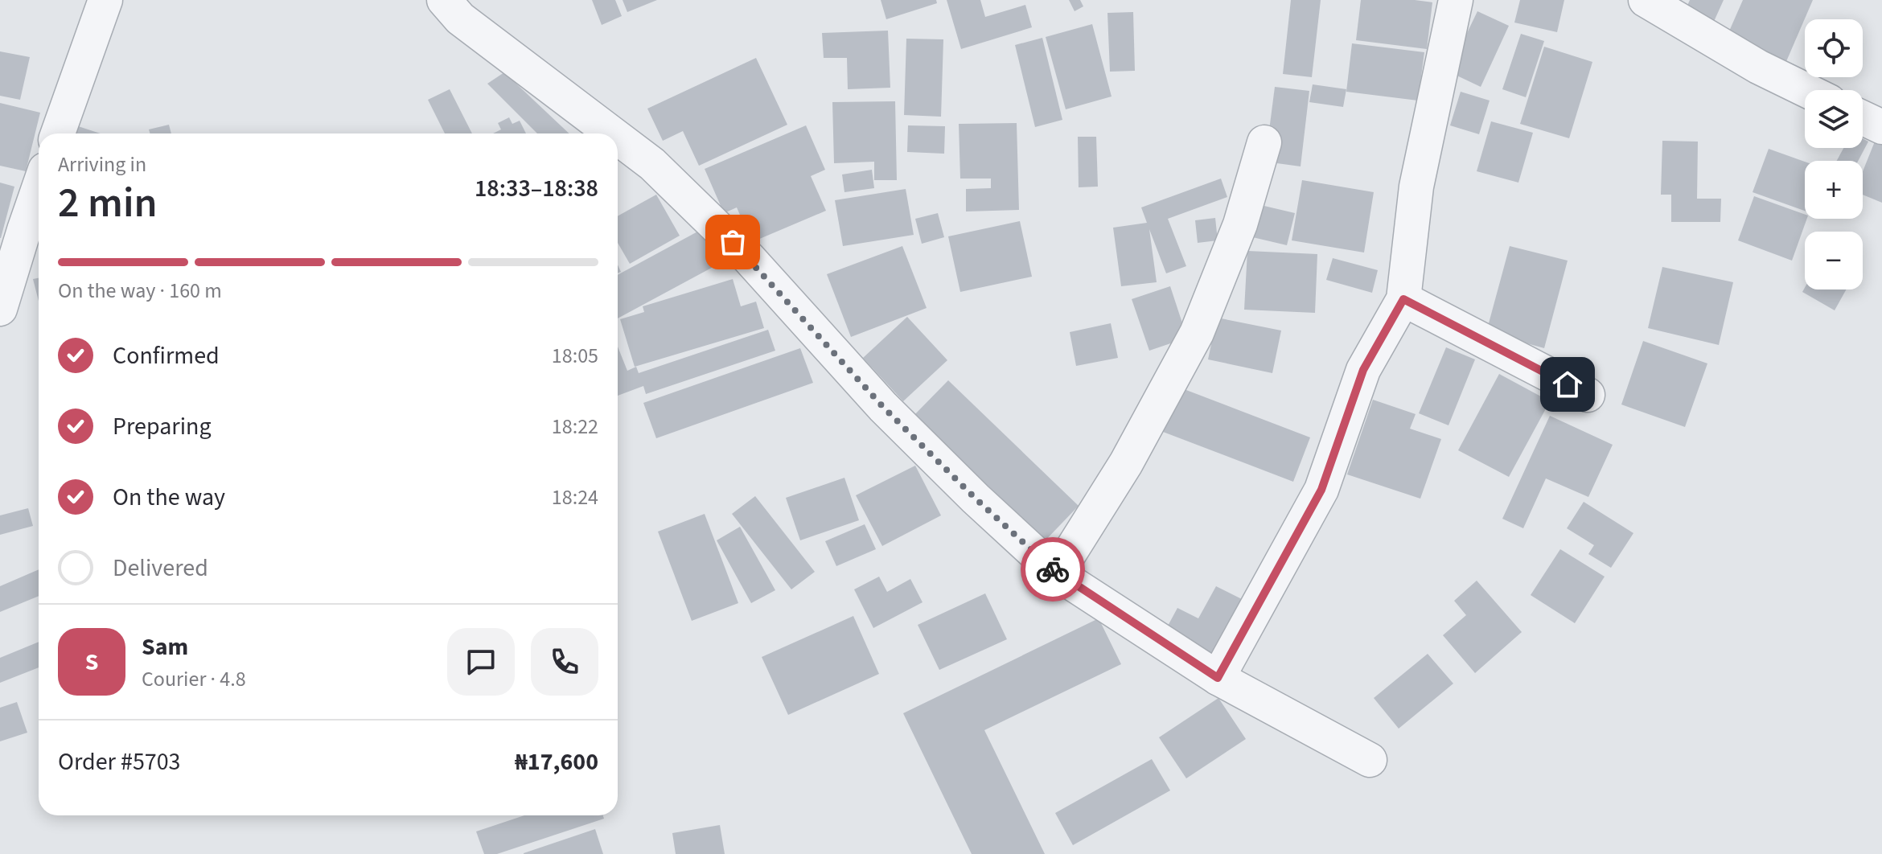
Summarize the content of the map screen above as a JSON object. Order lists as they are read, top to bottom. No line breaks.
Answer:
{"page":{"map_buttons":["+","−"],"heading":["2 min","Arriving in","18:33–18:38"],"panel":["Sam","Courier · 4.8","Order #5703","₦17,600"],"bar":"On the way · 160 m","list":[["Confirmed","18:05"],["Preparing","18:22"],["On the way","18:24"],"Delivered"],"round":"S"}}
